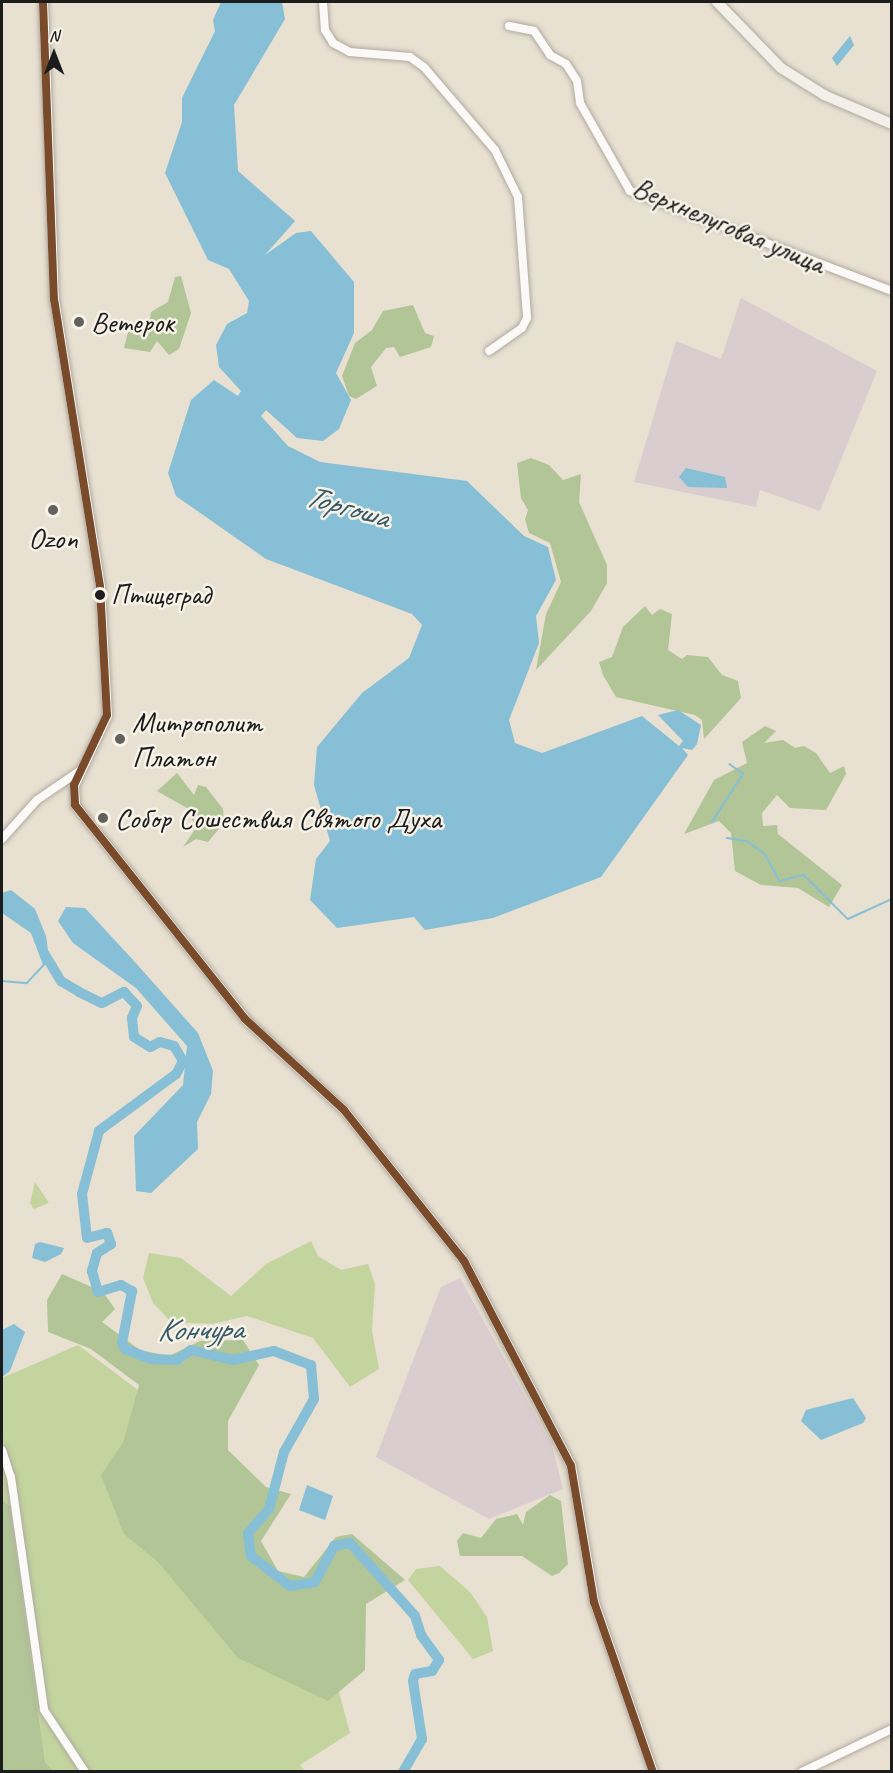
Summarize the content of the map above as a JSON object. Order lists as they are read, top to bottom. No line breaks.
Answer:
{"streets":{"street":["Верхнелуговая улица"]},"water":["Торгоша","Кончура"],"places":["Ветерок","Ozon","Птицеград","Митрополит Платон","Собор Сошествия Святого Духа"],"north":"top"}
